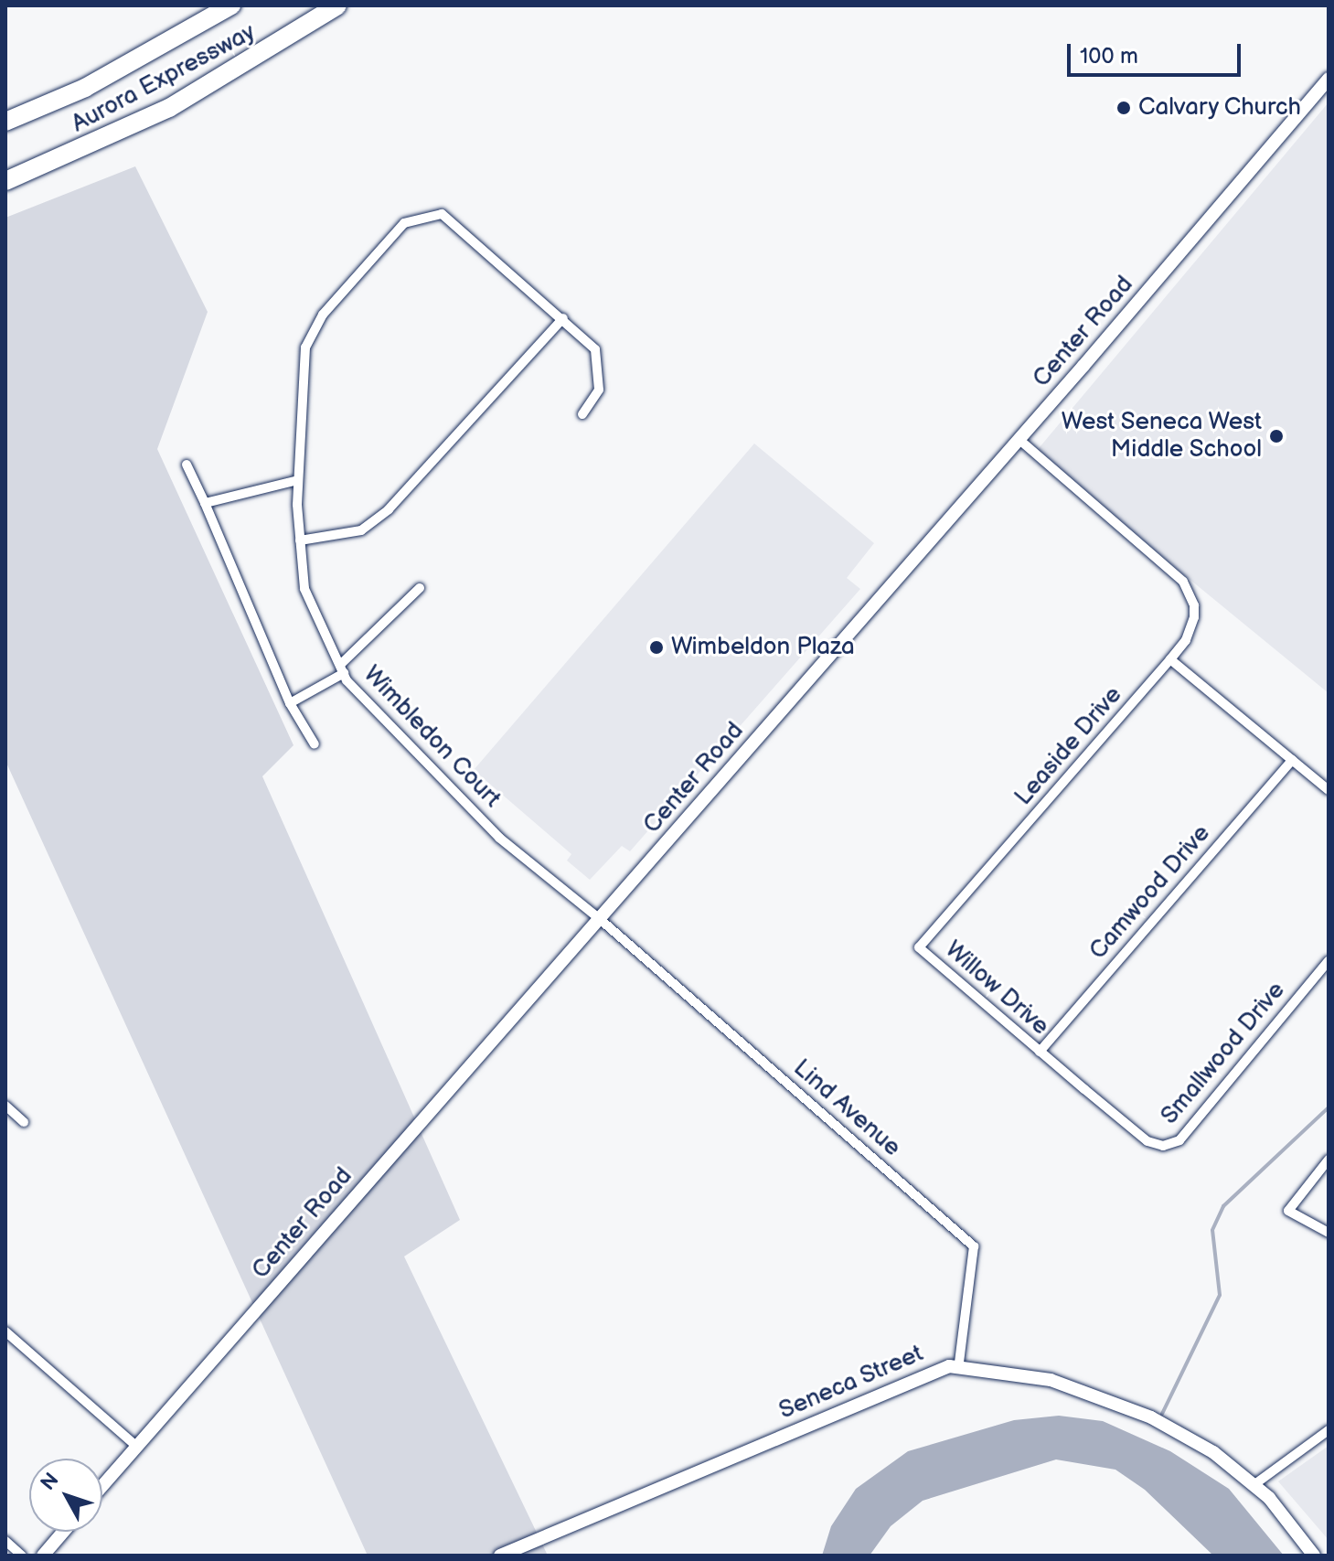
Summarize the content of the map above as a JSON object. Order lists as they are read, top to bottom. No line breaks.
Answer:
{"streets":{"highway":["Aurora Expressway"],"main road":["Center Road","Seneca Street"],"street":["Wimbledon Court","Leaside Drive","Camwood Drive","Willow Drive","Smallwood Drive","Lind Avenue"]},"crossings":[["Center Road","Wimbledon Court"],["Center Road","Leaside Drive"],["Center Road","Lind Avenue"],["Wimbledon Court","Lind Avenue"],["Leaside Drive","Willow Drive"],["Camwood Drive","Willow Drive"],["Willow Drive","Smallwood Drive"],["Lind Avenue","Seneca Street"]],"places":["Calvary Church","West Seneca West Middle School","Wimbeldon Plaza"],"scale_bar":"100 m","north":"top left"}
